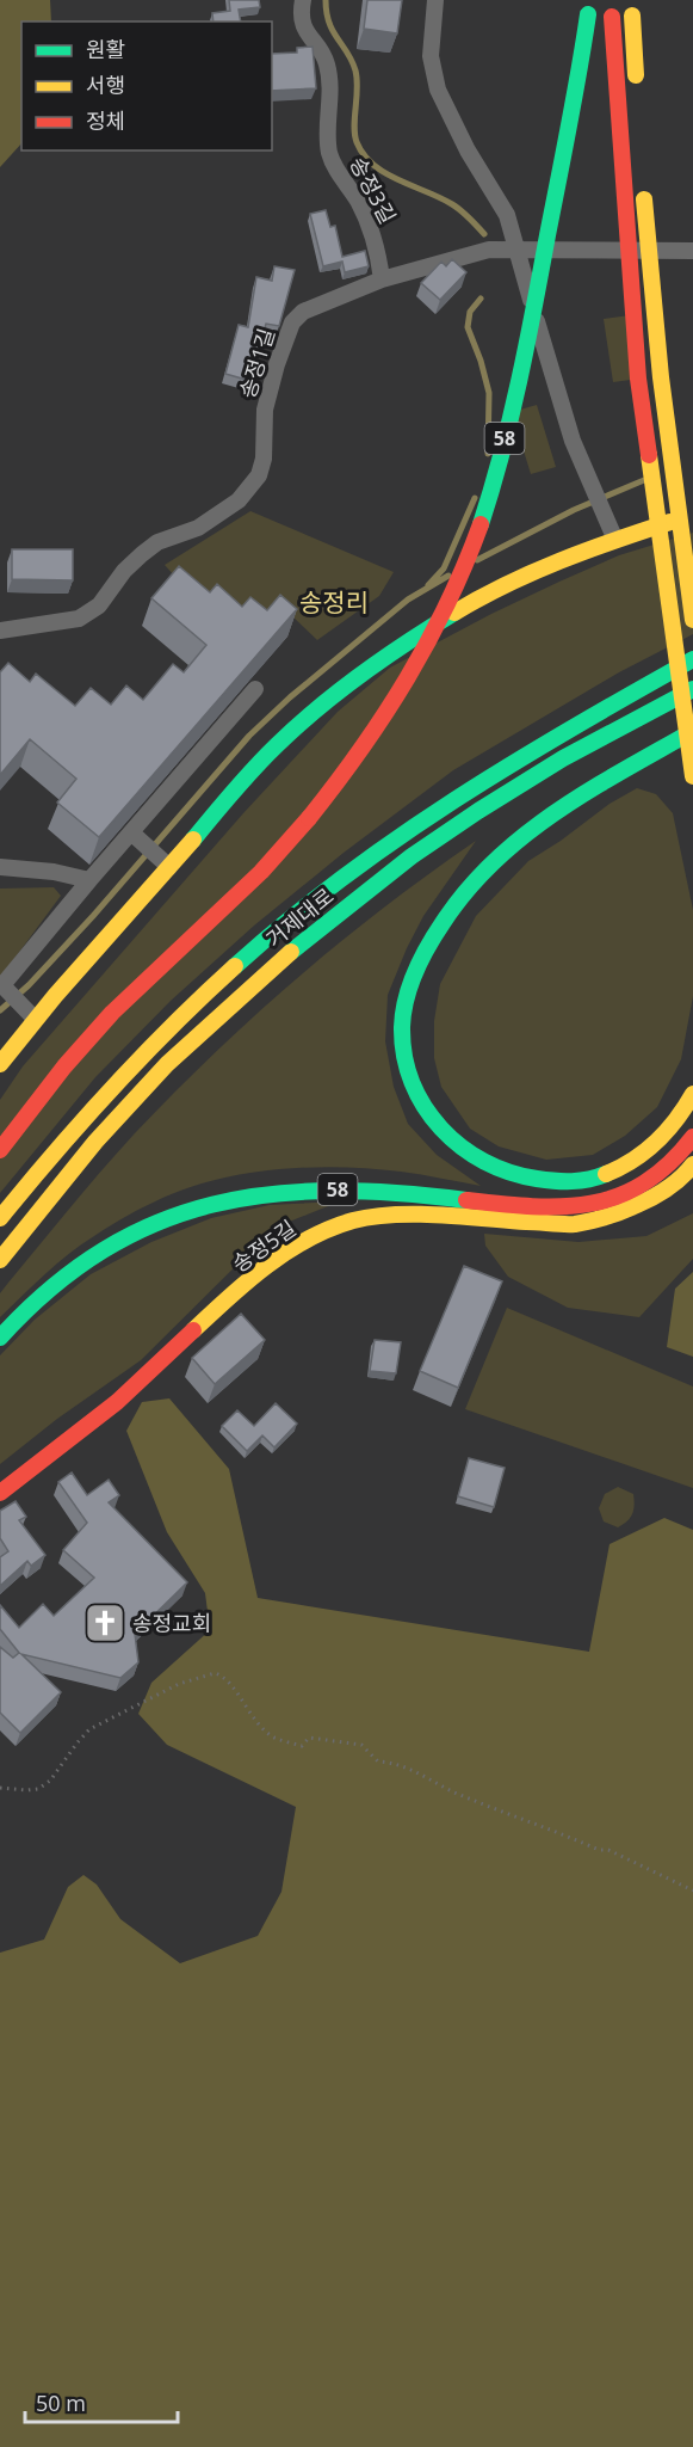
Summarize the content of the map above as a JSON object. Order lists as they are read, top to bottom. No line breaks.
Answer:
{"streets":{"main road":["58","거제대로","송정5길"],"street":["송정3길","송정1길"]},"crossings":[["송정3길","송정1길"]],"districts":["송정리"],"places":{"church":["송정교회"]},"legend":["원활","서행","정체"],"scale_bar":"50 m"}
